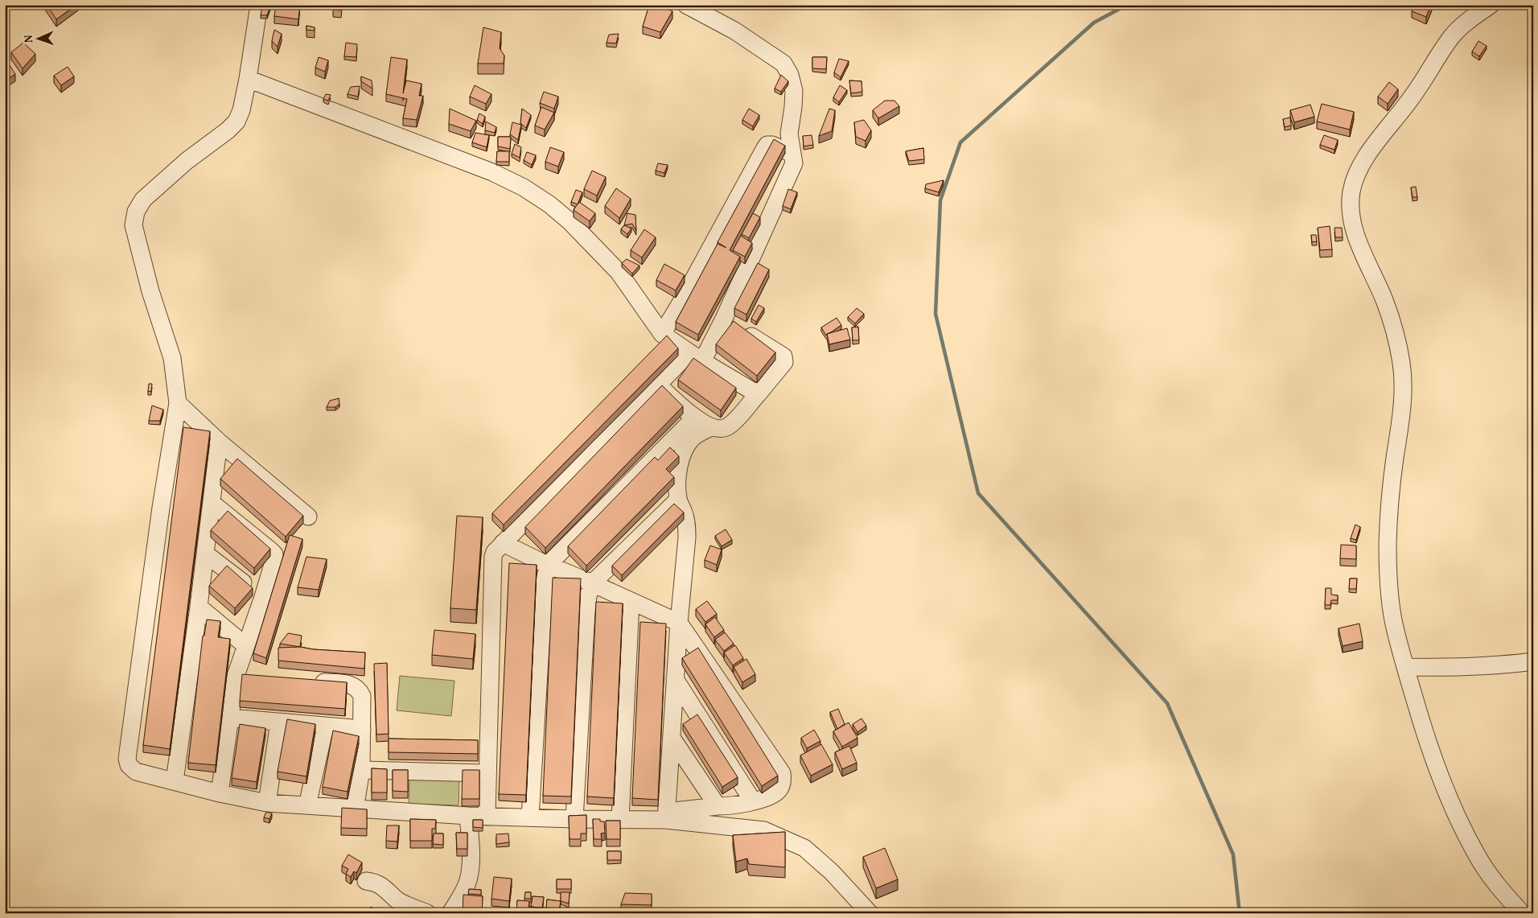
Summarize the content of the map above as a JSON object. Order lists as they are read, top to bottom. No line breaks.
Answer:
{"north":"left"}
